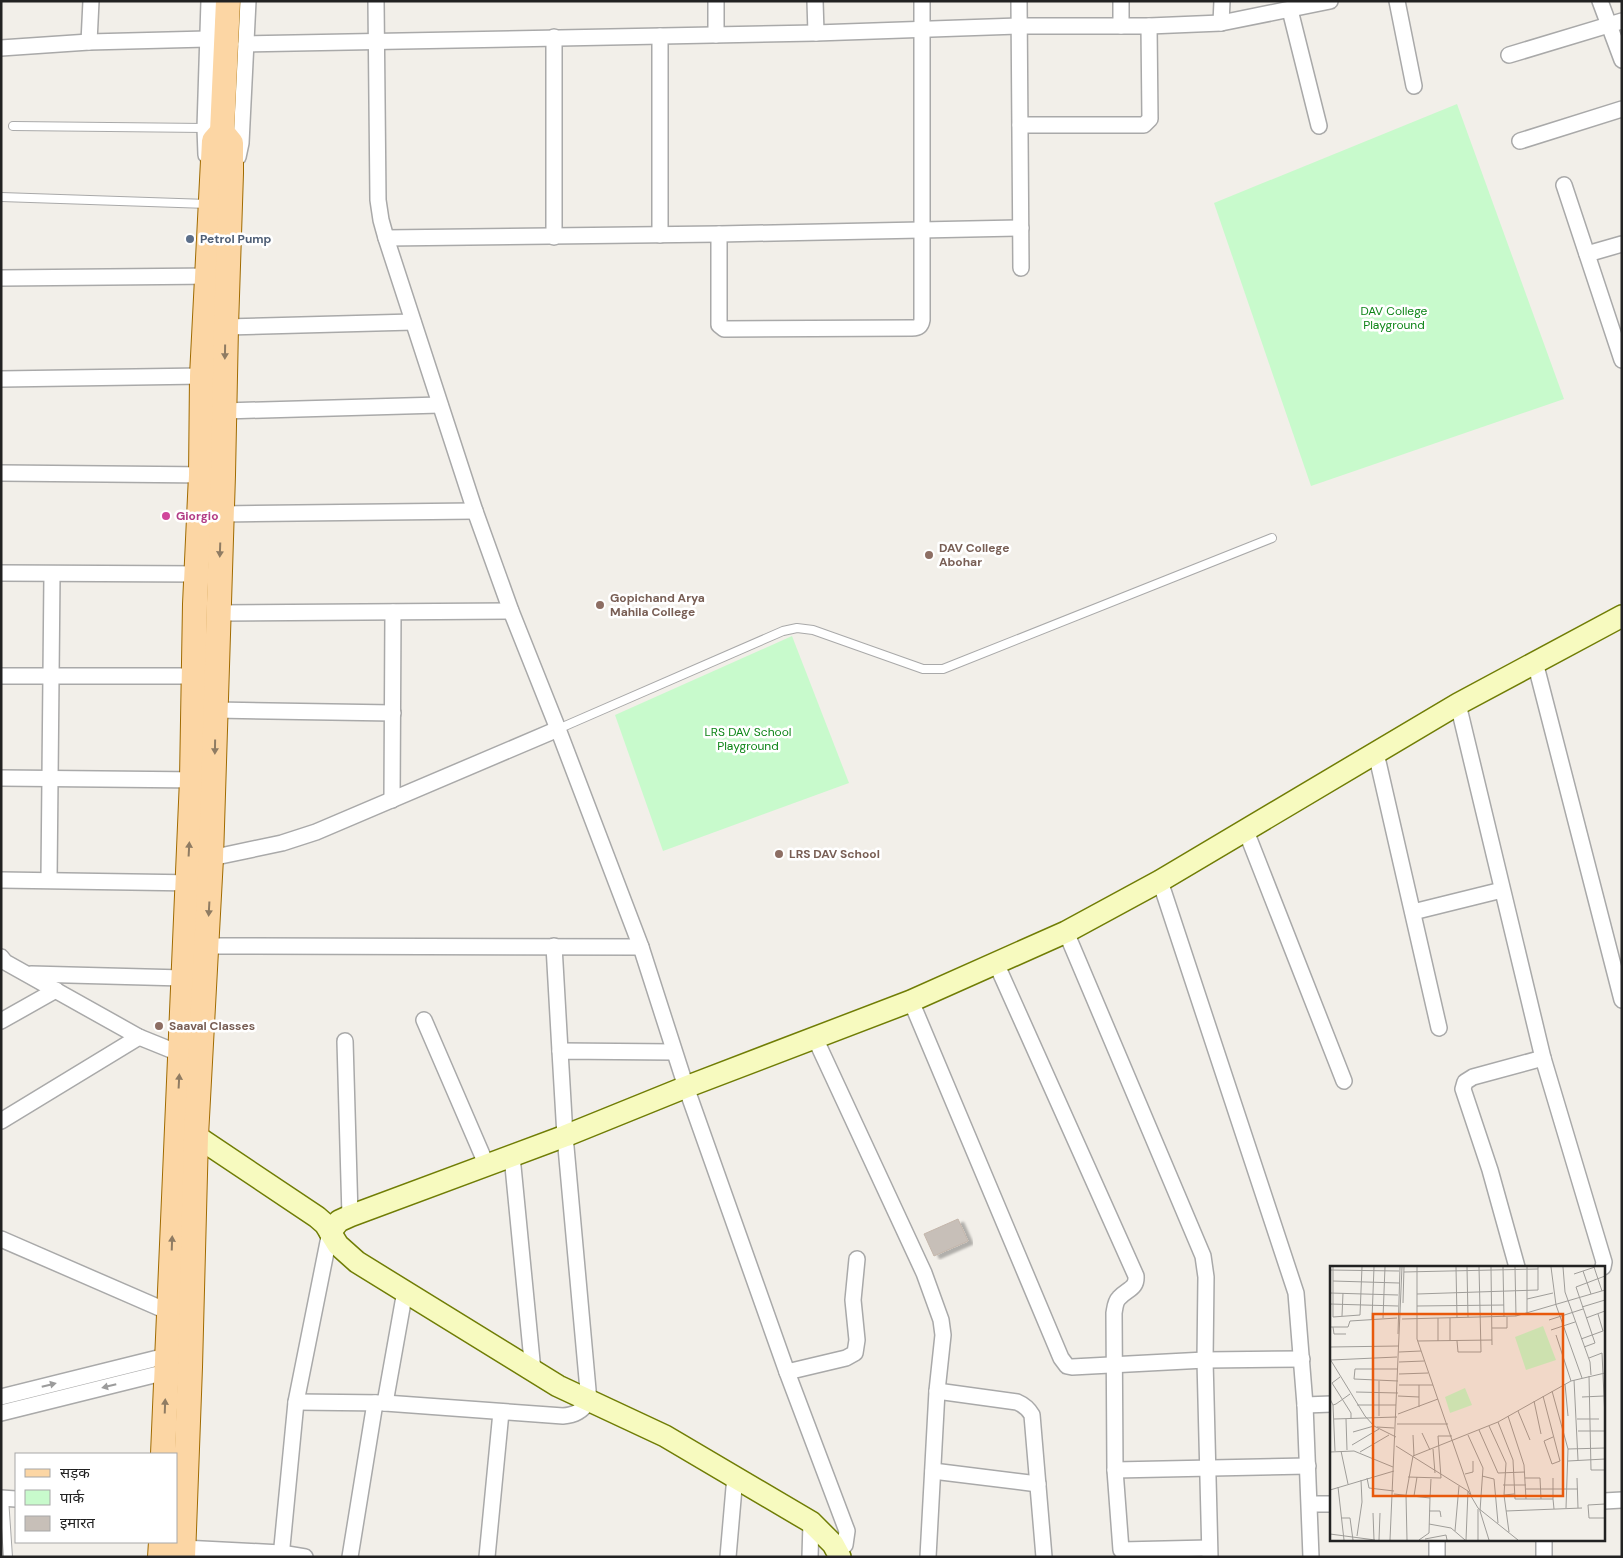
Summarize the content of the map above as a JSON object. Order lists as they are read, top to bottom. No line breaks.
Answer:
{"parks":["DAV College Playground","LRS DAV School Playground"],"places":["Petrol Pump","Giorgio","DAV College Abohar","Gopichand Arya Mahila College","LRS DAV School","Saaval Classes"],"legend":["सड़क","पार्क","इमारत"]}
